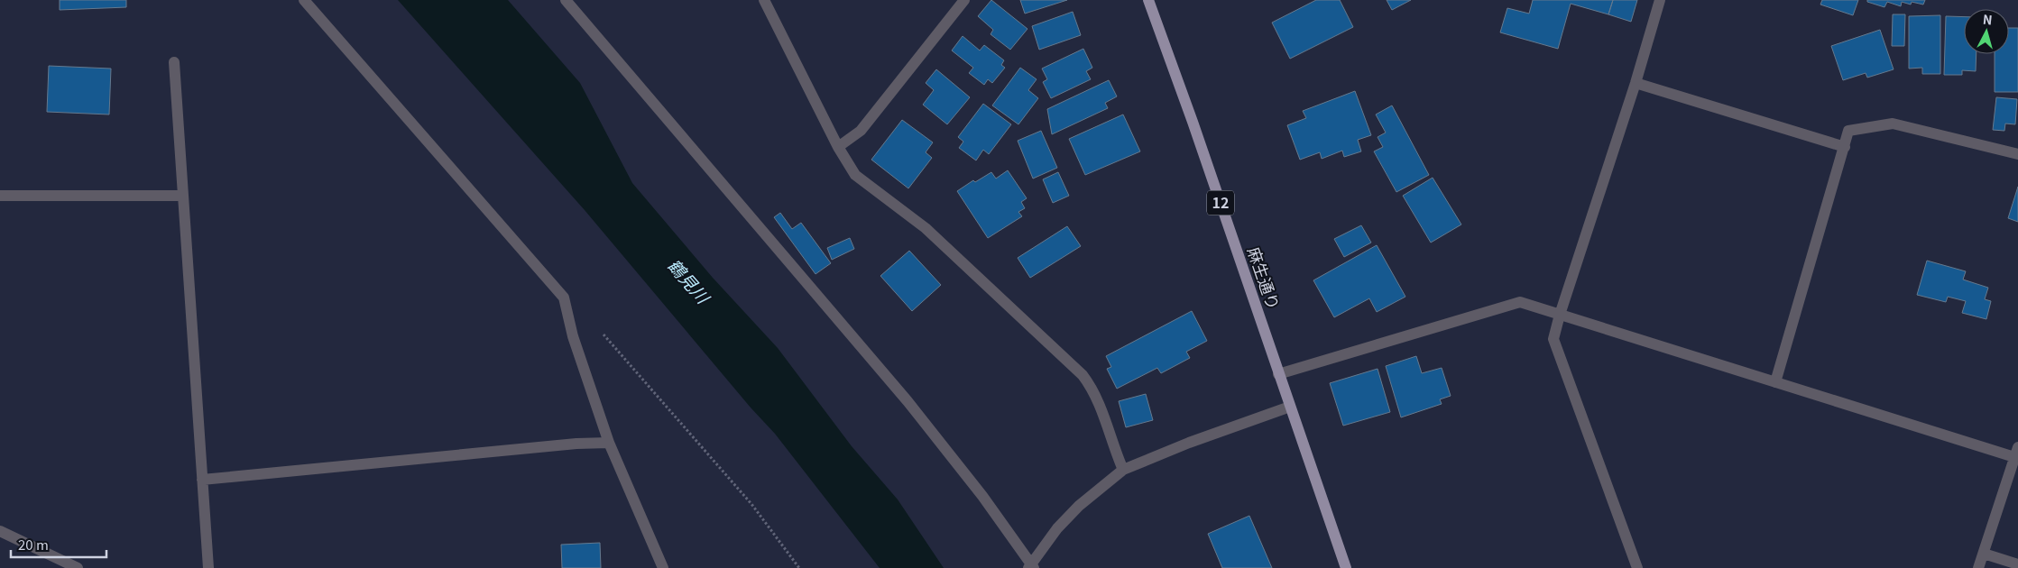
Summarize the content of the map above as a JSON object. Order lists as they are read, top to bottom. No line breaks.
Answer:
{"streets":{"main road":["12","麻生通り"]},"water":["鶴見川"],"scale_bar":"20 m","north":"top"}
